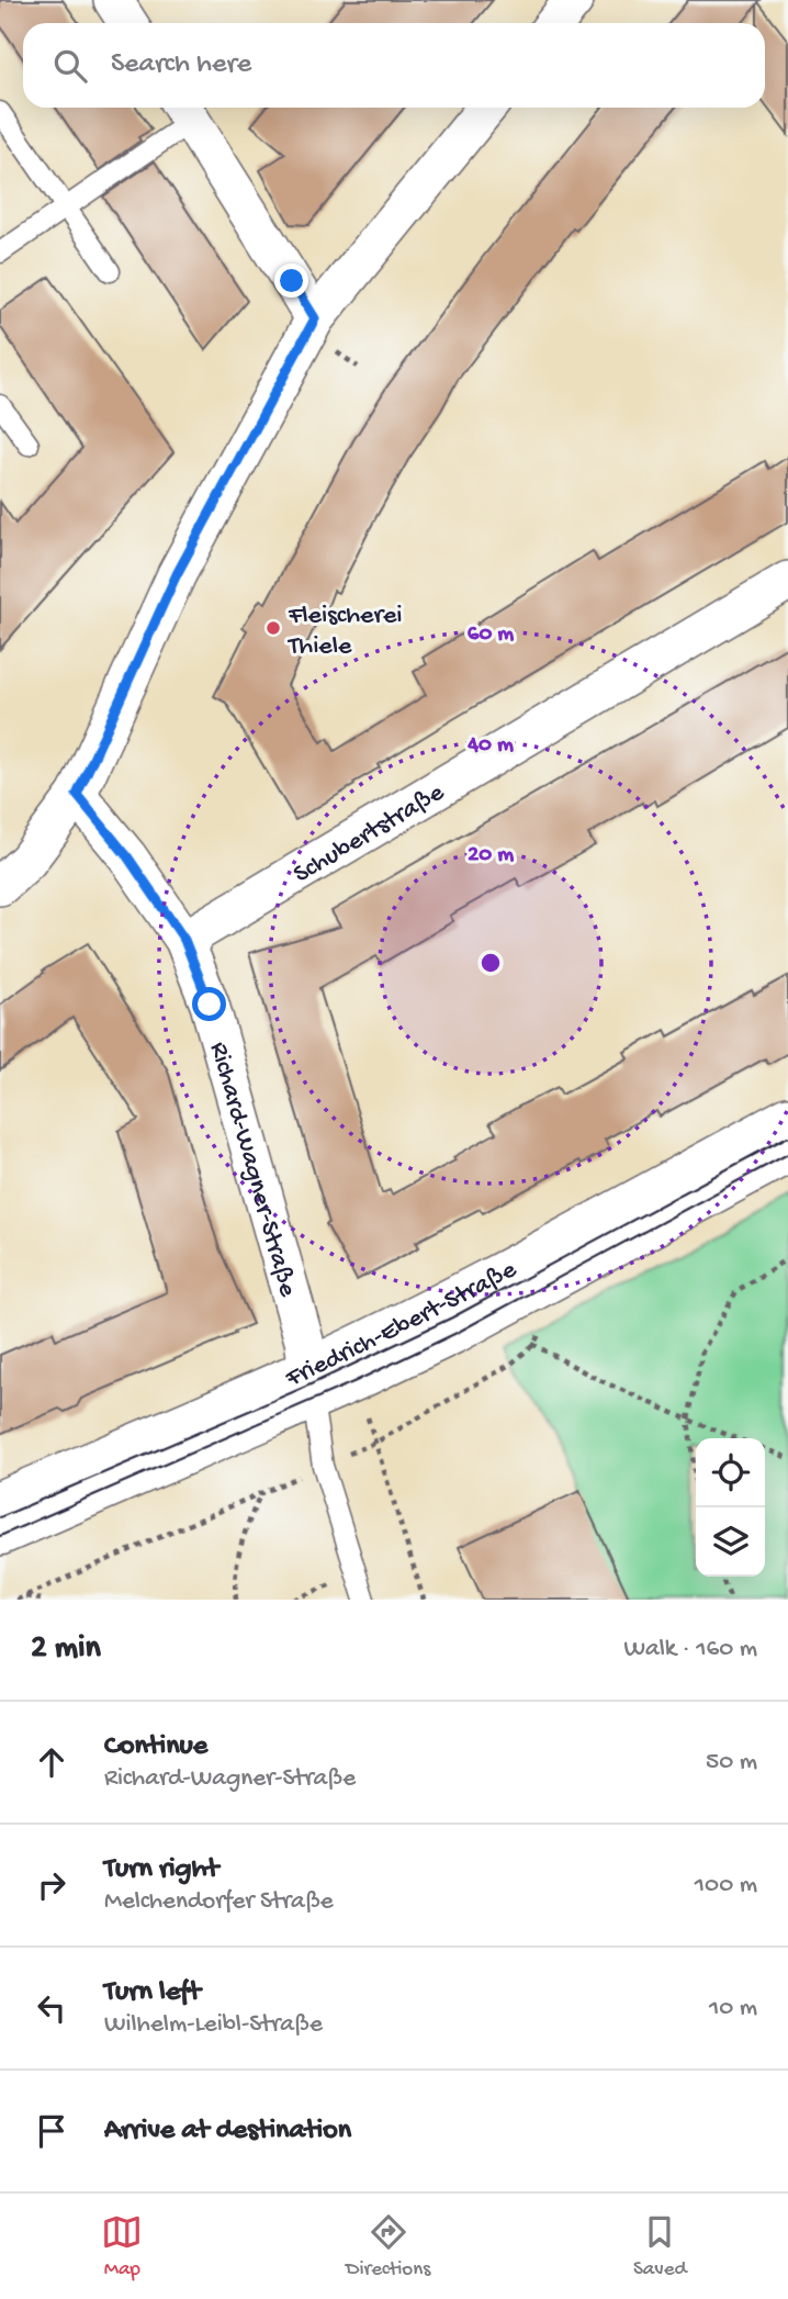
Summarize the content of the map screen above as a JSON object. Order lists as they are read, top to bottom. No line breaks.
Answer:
{"streets":{"street":["Schubertstraße","Richard-Wagner-Straße","Friedrich-Ebert-Straße"]},"crossings":[["Schubertstraße","Richard-Wagner-Straße"],["Richard-Wagner-Straße","Friedrich-Ebert-Straße"]],"places":["Fleischerei Thiele"],"page":{"search":"Search here","heading":["2 min","Walk · 160 m"],"list":[["Continue","Richard-Wagner-Straße","50 m"],["Turn right","Melchendorfer Straße","100 m"],["Turn left","Wilhelm-Leibl-Straße","10 m"],"Arrive at destination"],"nav":["Map","Directions","Saved"]},"rings":["60 m","40 m","20 m"]}
